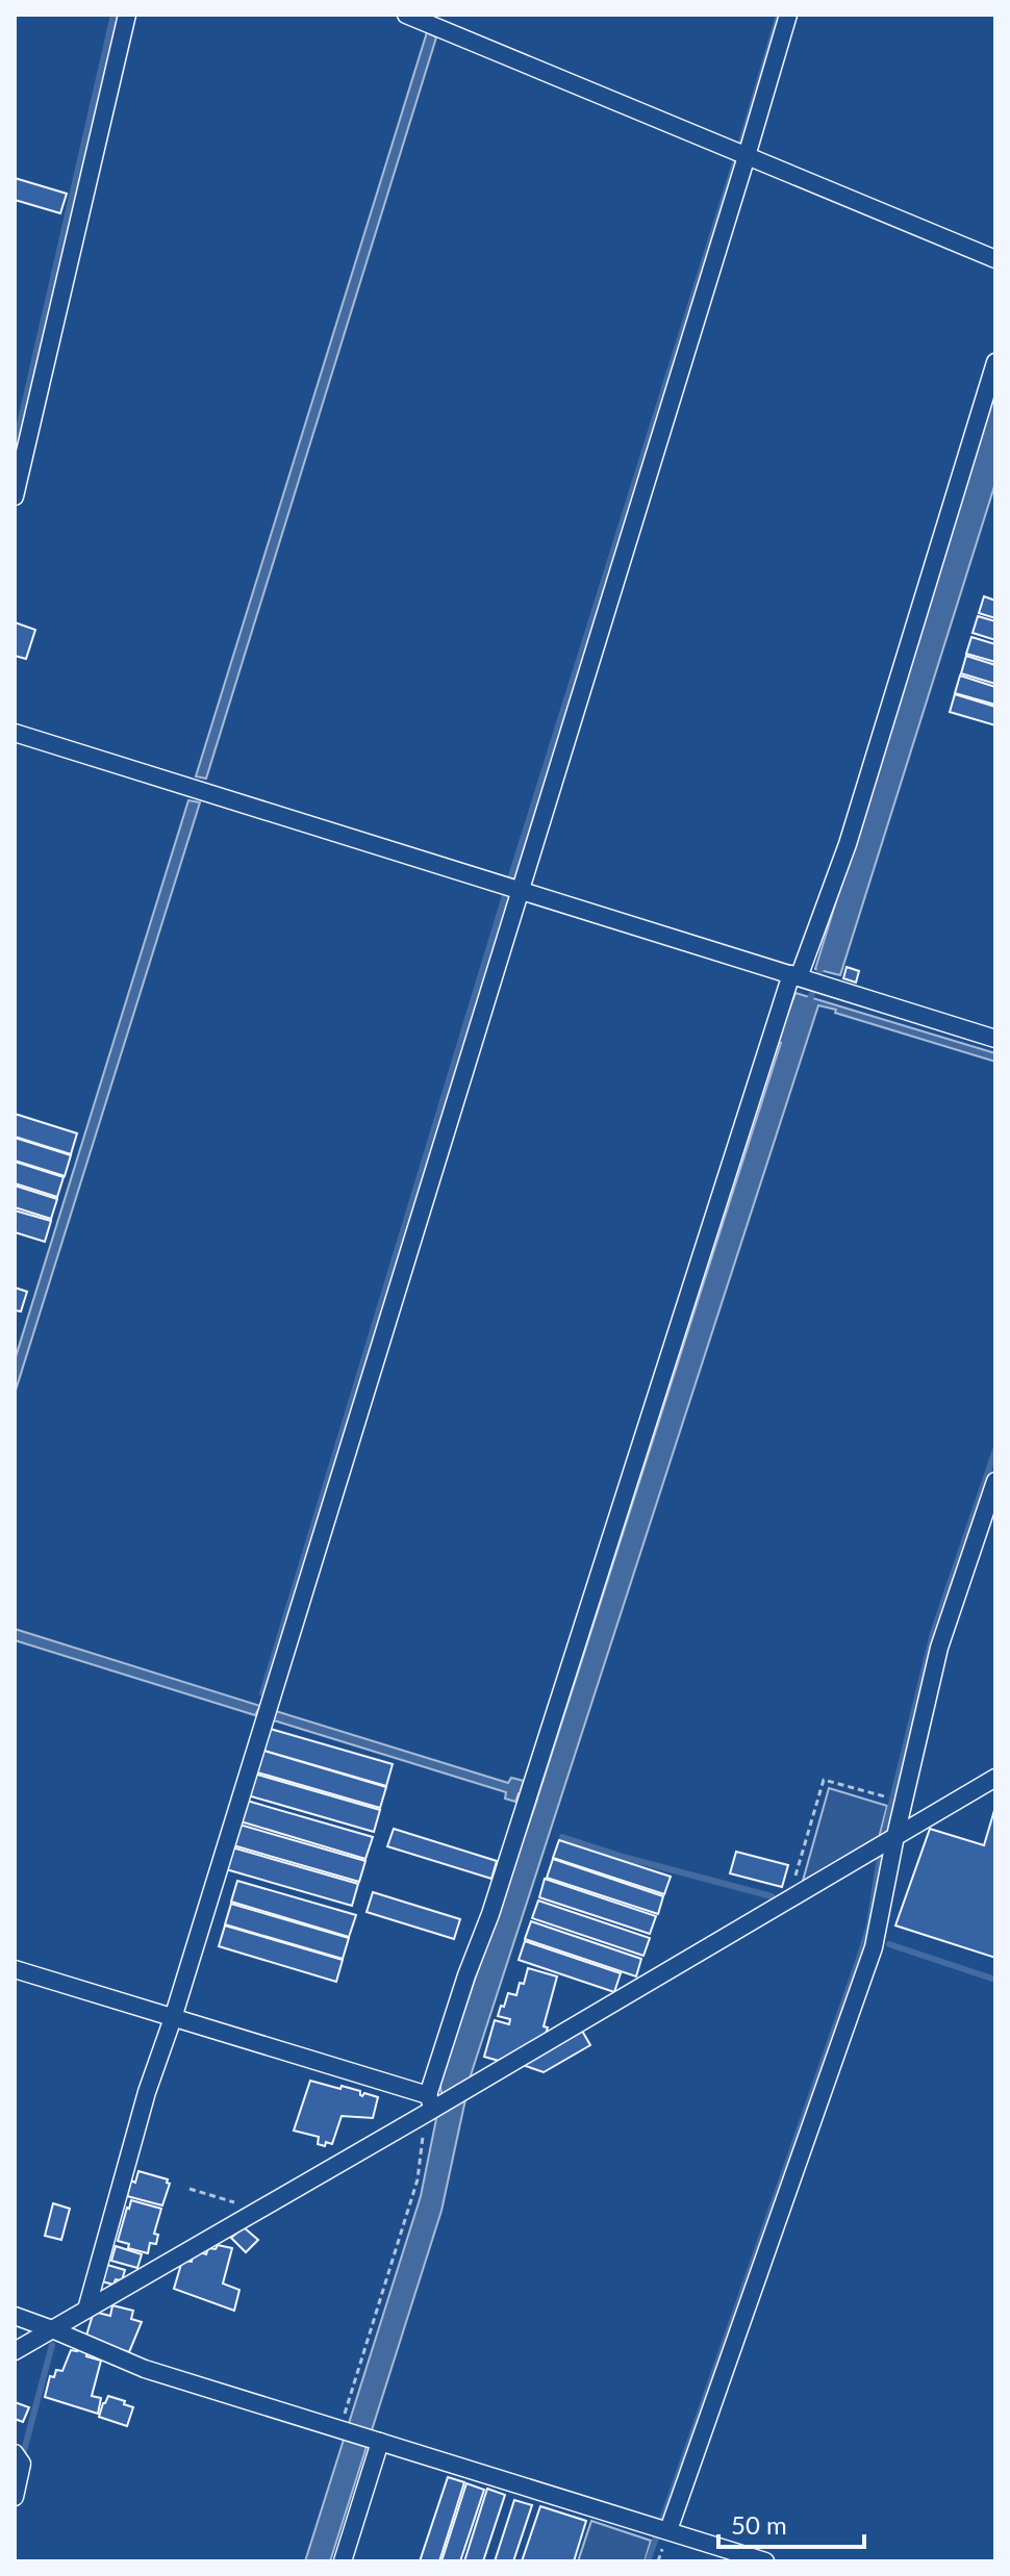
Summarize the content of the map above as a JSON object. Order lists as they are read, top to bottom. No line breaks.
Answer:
{"scale_bar":"50 m"}
